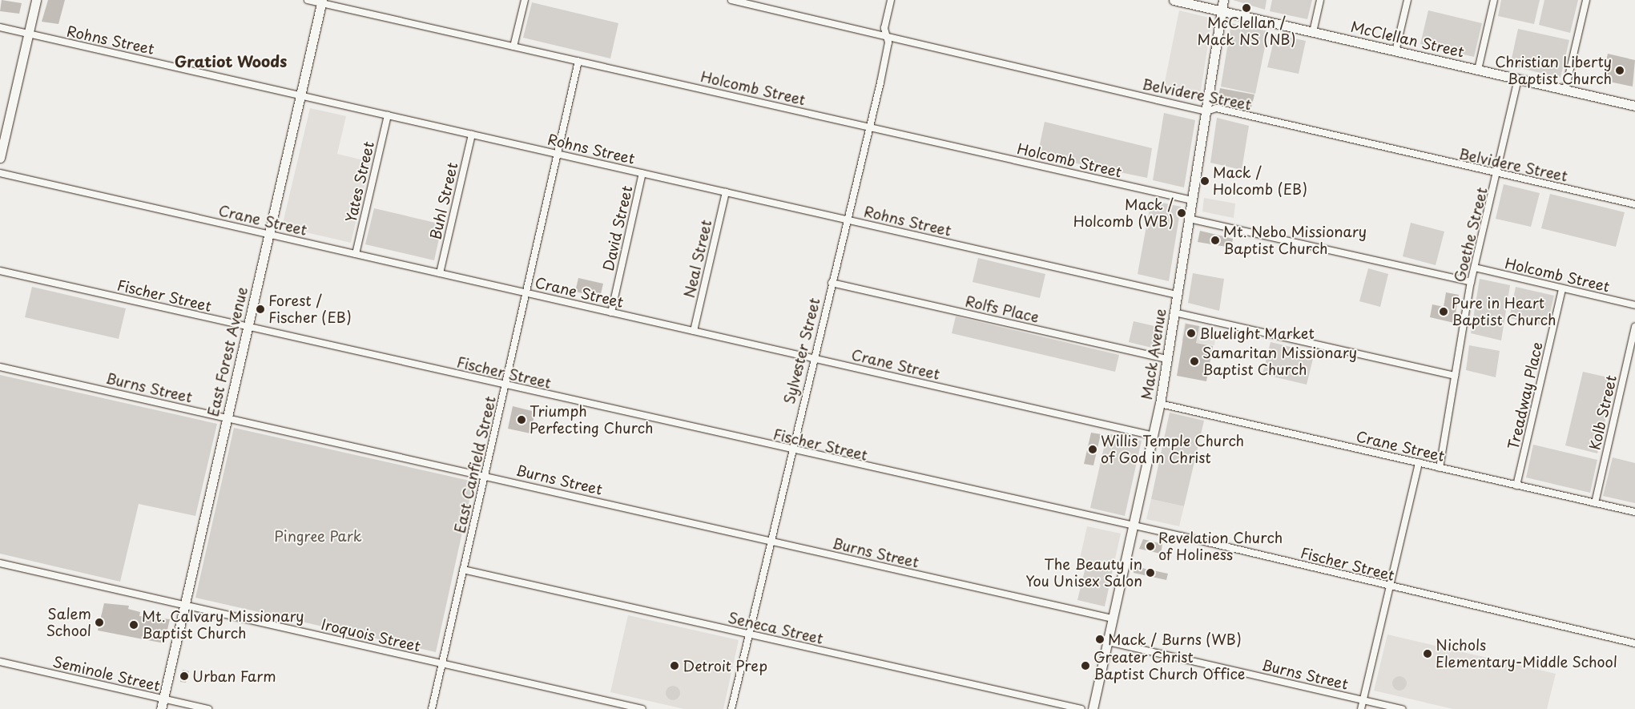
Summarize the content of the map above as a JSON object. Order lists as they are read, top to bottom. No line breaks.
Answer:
{"streets":{"main road":["McClellan Street","East Forest Avenue","Mack Avenue"],"street":["Rohns Street","Holcomb Street","Belvidere Street","Yates Street","Buhl Street","Crane Street","David Street","Goethe Street","Neal Street","Fischer Street","Rolfs Place","Sylvester Street","Burns Street","Treadway Place","Kolb Street","East Canfield Street","Seneca Street","Iroquois Street","Seminole Street"]},"crossings":[["McClellan Street","Goethe Street"],["McClellan Street","Mack Avenue"],["Rohns Street","Yates Street"],["Rohns Street","Buhl Street"],["Rohns Street","David Street"],["Rohns Street","Neal Street"],["Rohns Street","Sylvester Street"],["Rohns Street","East Forest Avenue"],["Rohns Street","Mack Avenue"],["Rohns Street","East Canfield Street"],["Holcomb Street","Goethe Street"],["Holcomb Street","Sylvester Street"],["Holcomb Street","East Forest Avenue"],["Holcomb Street","Mack Avenue"],["Holcomb Street","Treadway Place"],["Holcomb Street","East Canfield Street"],["Belvidere Street","Goethe Street"],["Belvidere Street","Sylvester Street"],["Belvidere Street","Mack Avenue"],["Yates Street","Crane Street"],["Buhl Street","Crane Street"],["Crane Street","David Street"],["Crane Street","Goethe Street"],["Crane Street","Neal Street"],["Crane Street","Sylvester Street"],["Crane Street","East Forest Avenue"],["Crane Street","Mack Avenue"],["Crane Street","Treadway Place"],["Crane Street","Kolb Street"],["Crane Street","East Canfield Street"],["Fischer Street","Sylvester Street"],["Fischer Street","East Forest Avenue"],["Fischer Street","Mack Avenue"],["Fischer Street","East Canfield Street"],["Rolfs Place","Sylvester Street"],["Rolfs Place","Mack Avenue"],["Sylvester Street","Burns Street"],["Sylvester Street","Seneca Street"],["East Forest Avenue","Burns Street"],["East Forest Avenue","Iroquois Street"],["East Forest Avenue","Seminole Street"],["Mack Avenue","Burns Street"],["Burns Street","East Canfield Street"],["East Canfield Street","Seneca Street"],["East Canfield Street","Iroquois Street"]],"districts":["Gratiot Woods"],"parks":["Pingree Park"],"places":["McClellan / Mack NS (NB)","Christian Liberty Baptist Church","Mack / Holcomb (EB)","Mack / Holcomb (WB)","Mt. Nebo Missionary Baptist Church","Forest / Fischer (EB)","Pure in Heart Baptist Church","Bluelight Market","Samaritan Missionary Baptist Church","Triumph Perfecting Church","Willis Temple Church of God in Christ","Revelation Church of Holiness","The Beauty in You Unisex Salon","Salem School","Mt. Calvary Missionary Baptist Church","Mack / Burns (WB)","Nichols Elementary-Middle School","Detroit Prep","Greater Christ Baptist Church Office","Urban Farm"]}
